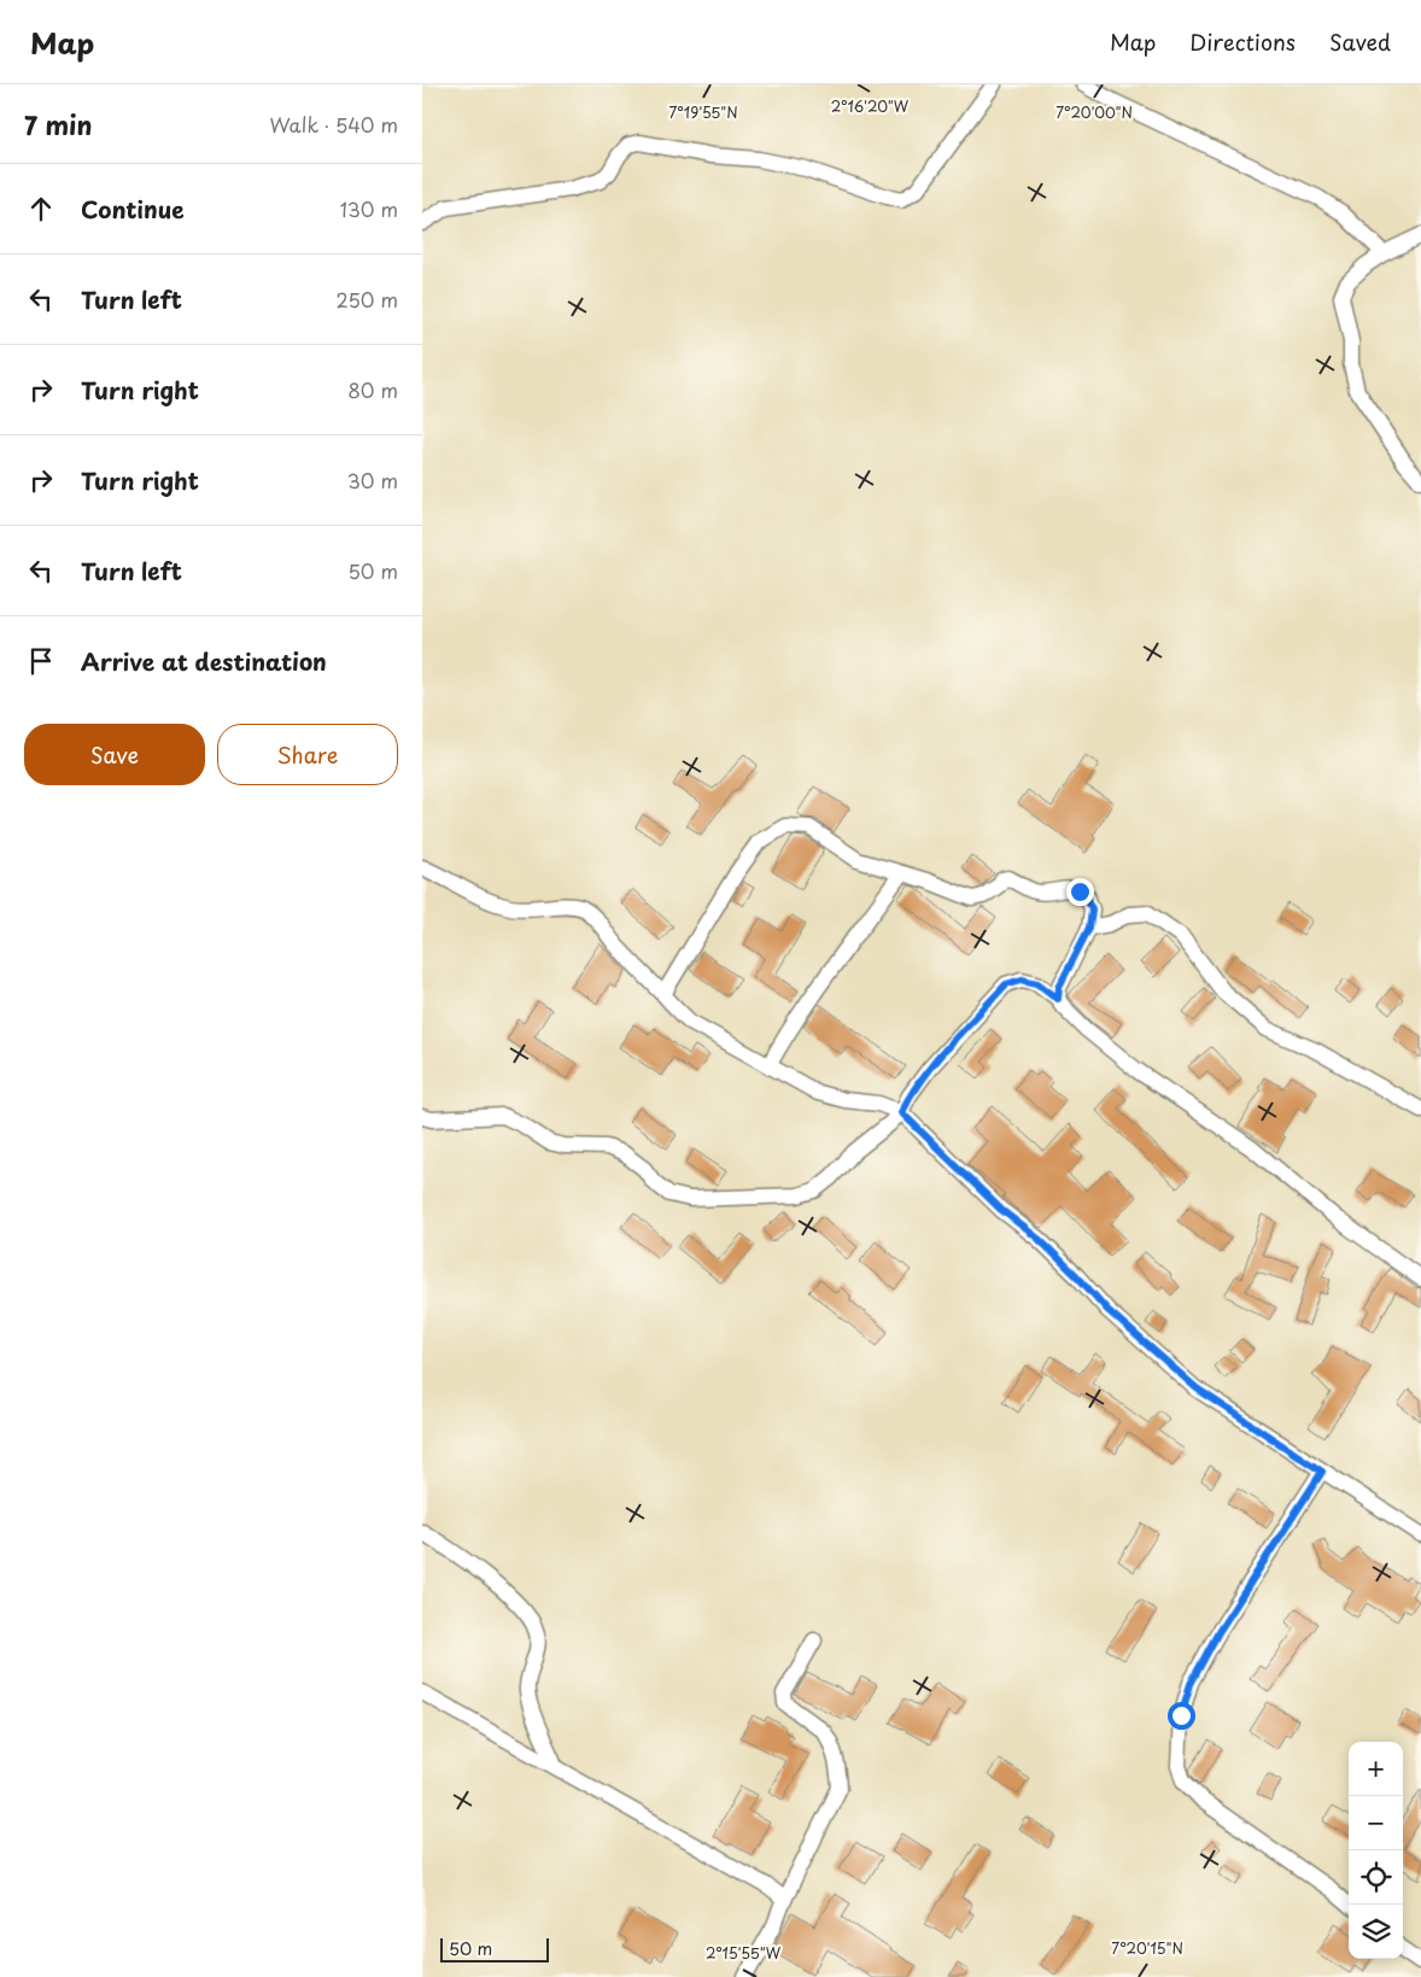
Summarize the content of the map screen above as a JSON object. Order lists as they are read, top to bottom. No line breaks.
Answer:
{"scale_bar":"50 m","page":{"header":"Map","nav":["Map","Directions","Saved"],"heading":["7 min","Walk · 540 m"],"list":[["Continue","130 m"],["Turn left","250 m"],["Turn right","80 m"],["Turn right","30 m"],["Turn left","50 m"],"Arrive at destination"],"buttons":["Save","Share"],"map_buttons":["+","−"],"scale":"50 m"},"coordinates":["2°16'20\"W","7°20'00\"N","7°19'55\"N","7°20'15\"N","2°15'55\"W"]}
